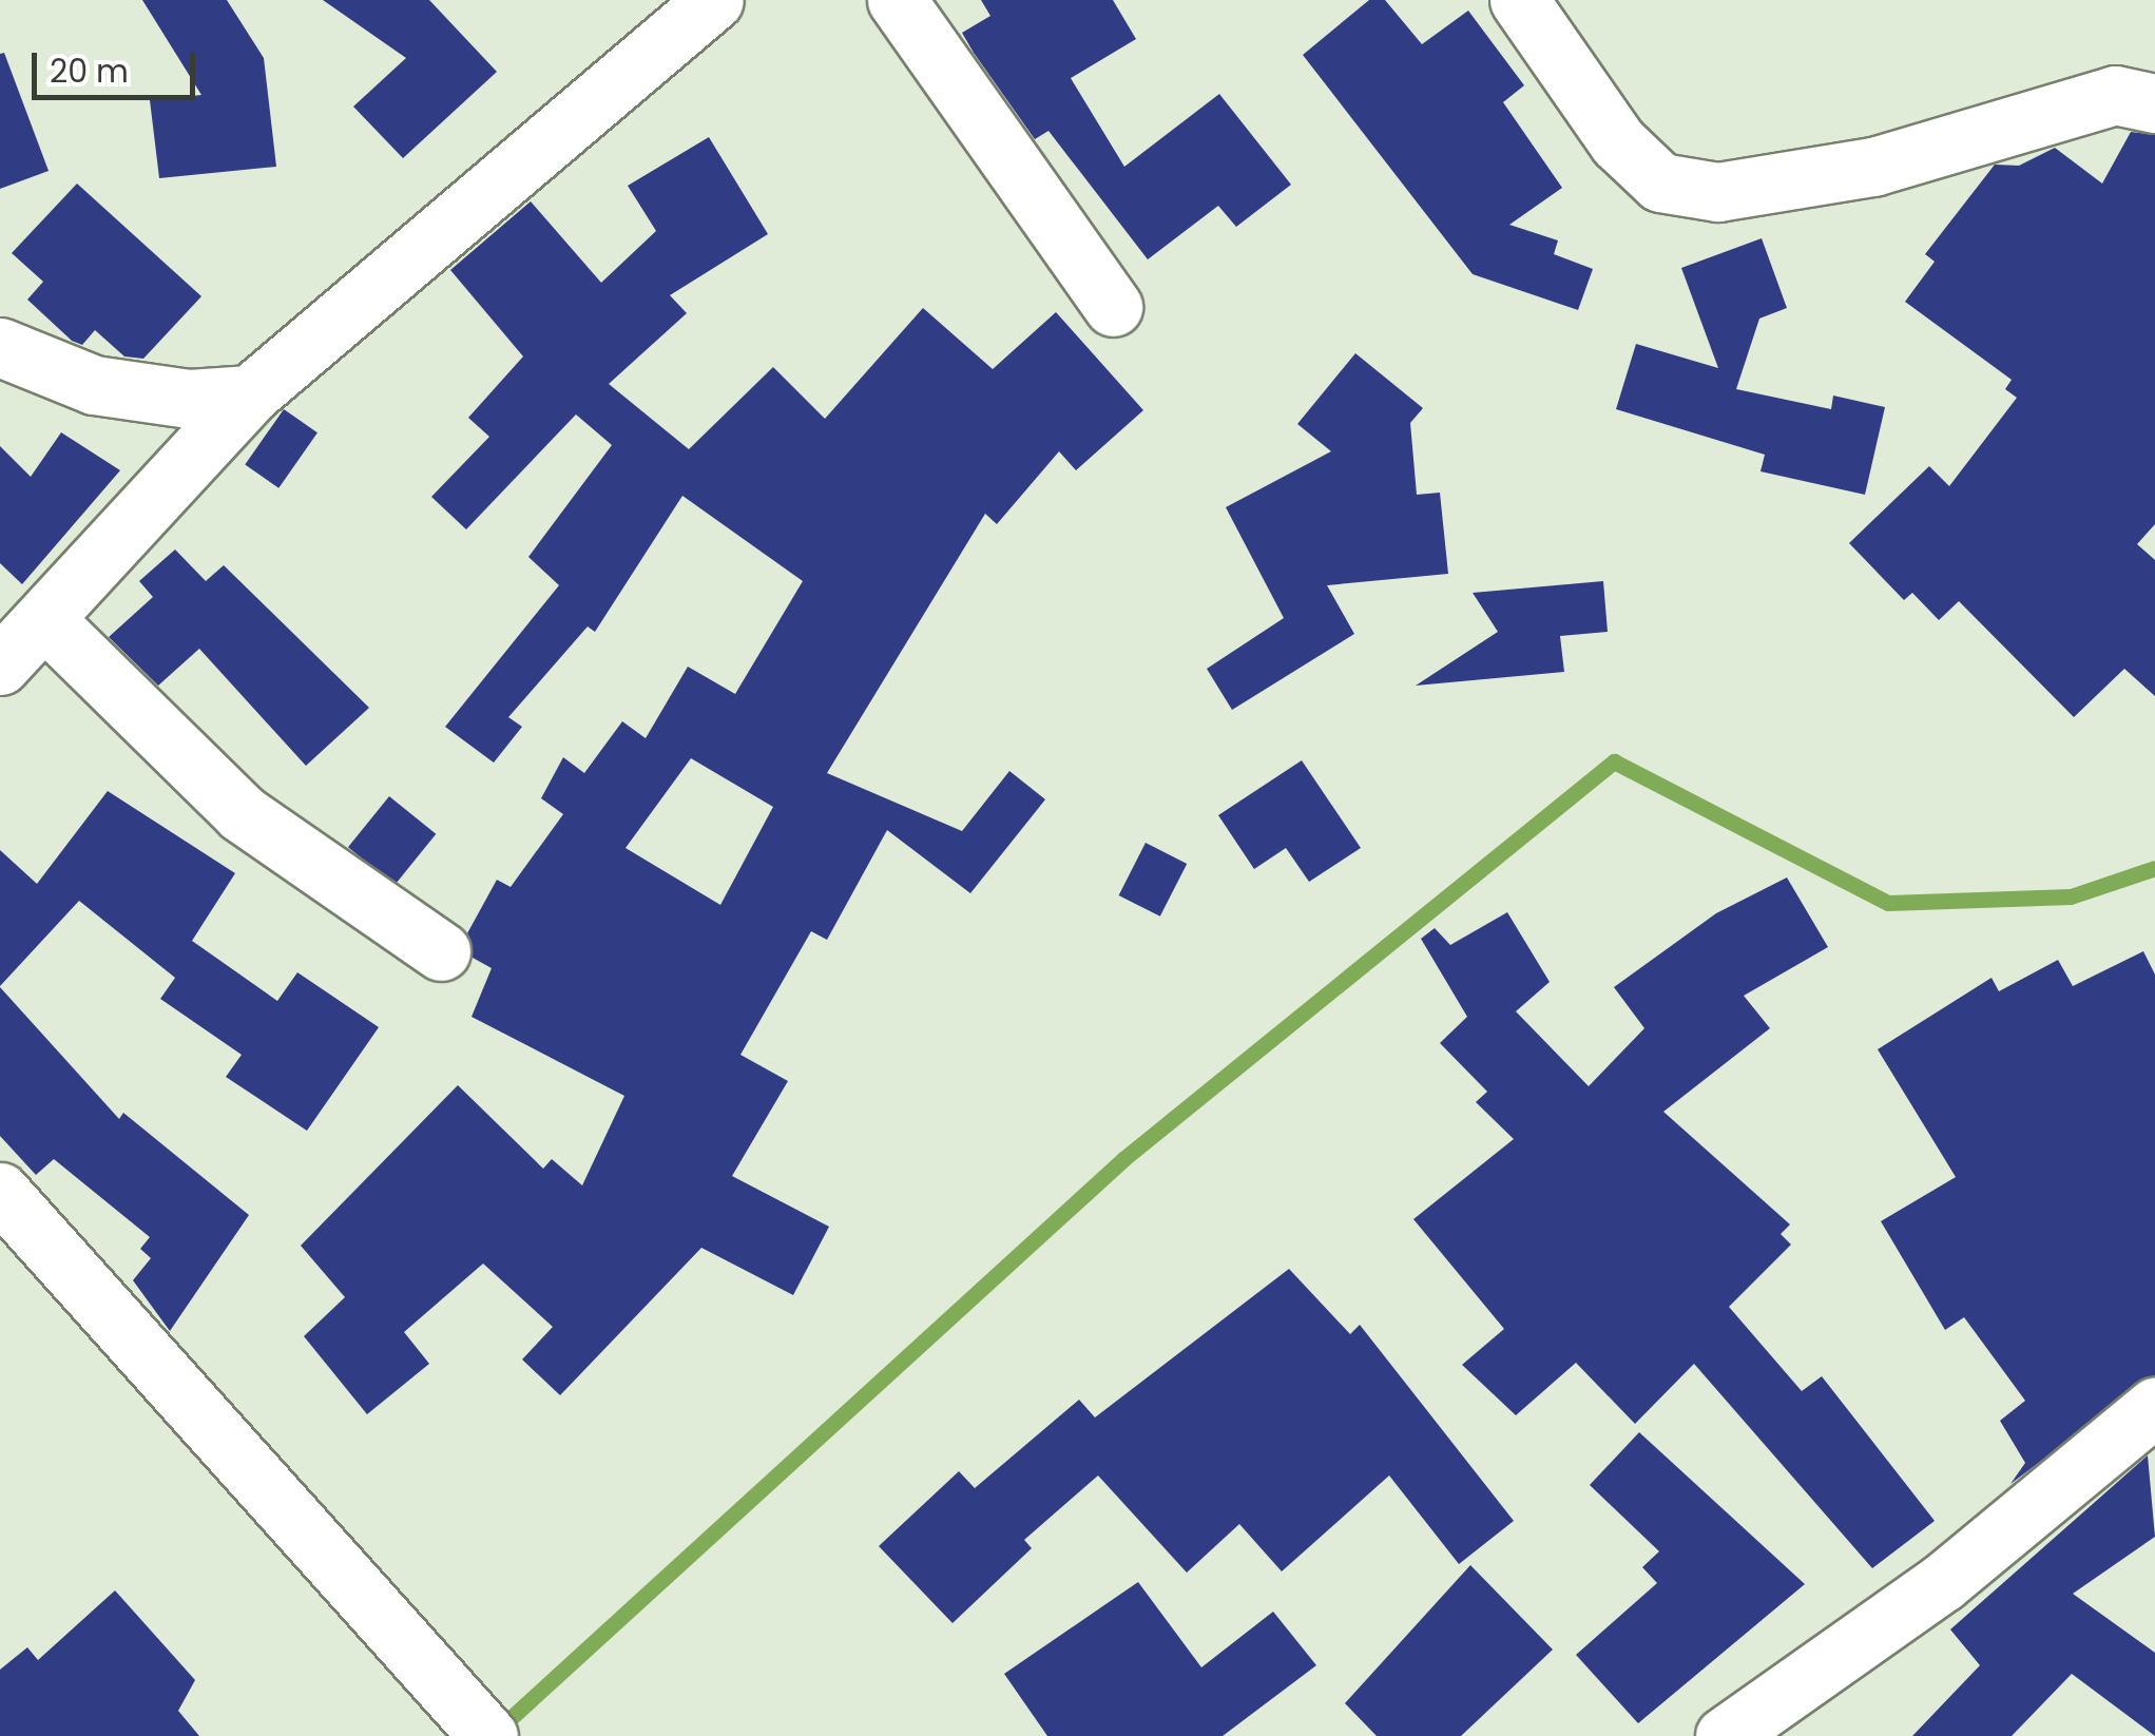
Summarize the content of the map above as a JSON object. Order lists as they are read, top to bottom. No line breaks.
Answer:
{"scale_bar":"20 m"}
